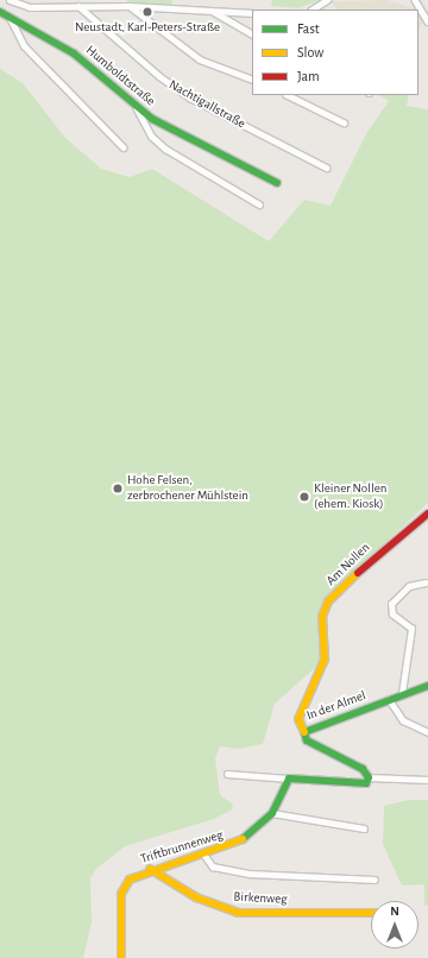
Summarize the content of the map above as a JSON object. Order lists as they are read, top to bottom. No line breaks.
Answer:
{"streets":{"street":["Humboldtstraße","Nachtigallstraße","Am Nollen","In der Almel","Triftbrunnenweg","Birkenweg"]},"crossings":[["Am Nollen","In der Almel"],["Triftbrunnenweg","Birkenweg"]],"places":["Neustadt, Karl-Peters-Straße","Hohe Felsen, zerbrochener Mühlstein","Kleiner Nollen (ehem. Kiosk)"],"legend":["Fast","Slow","Jam"],"north":"top"}
